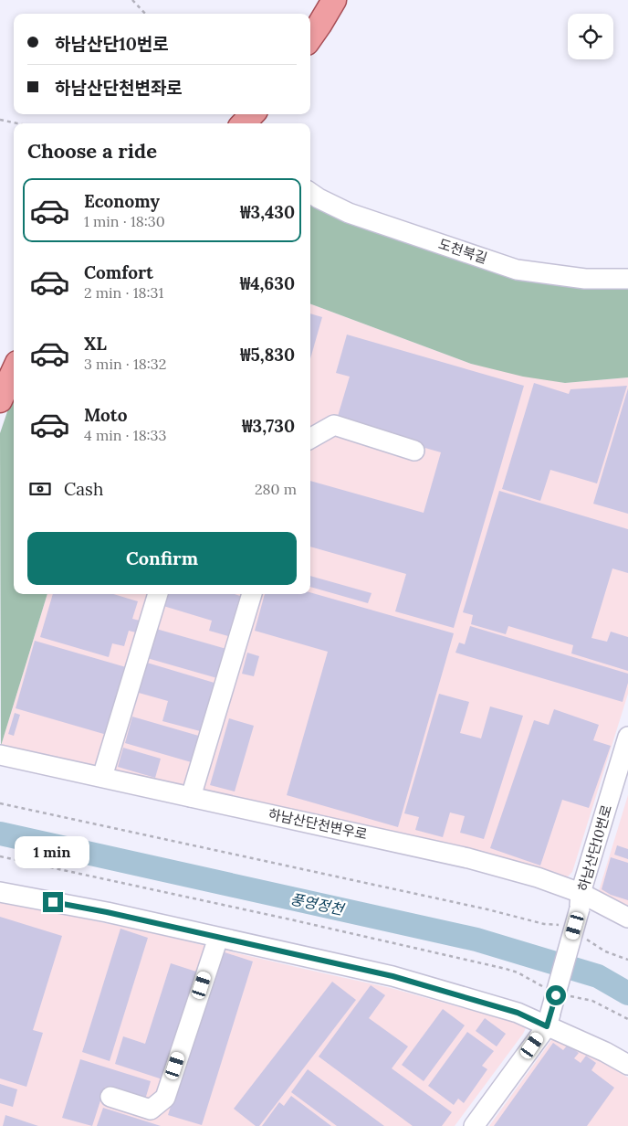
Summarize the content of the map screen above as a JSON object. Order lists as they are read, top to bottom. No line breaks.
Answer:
{"streets":{"street":["도천북길","하남산단천변우로","하남산단10번로"]},"crossings":[["하남산단천변우로","하남산단10번로"]],"water":["풍영정천"],"page":{"banner":["하남산단10번로","하남산단천변좌로"],"heading":"Choose a ride","list":[{"name":"Economy","note":"1 min · 18:30","value":"₩3,430"},{"name":"Comfort","note":"2 min · 18:31","value":"₩4,630"},{"name":"XL","note":"3 min · 18:32","value":"₩5,830"},{"name":"Moto","note":"4 min · 18:33","value":"₩3,730"}],"pay":["Cash","280 m"],"buttons":"Confirm","bubble":"1 min"}}
